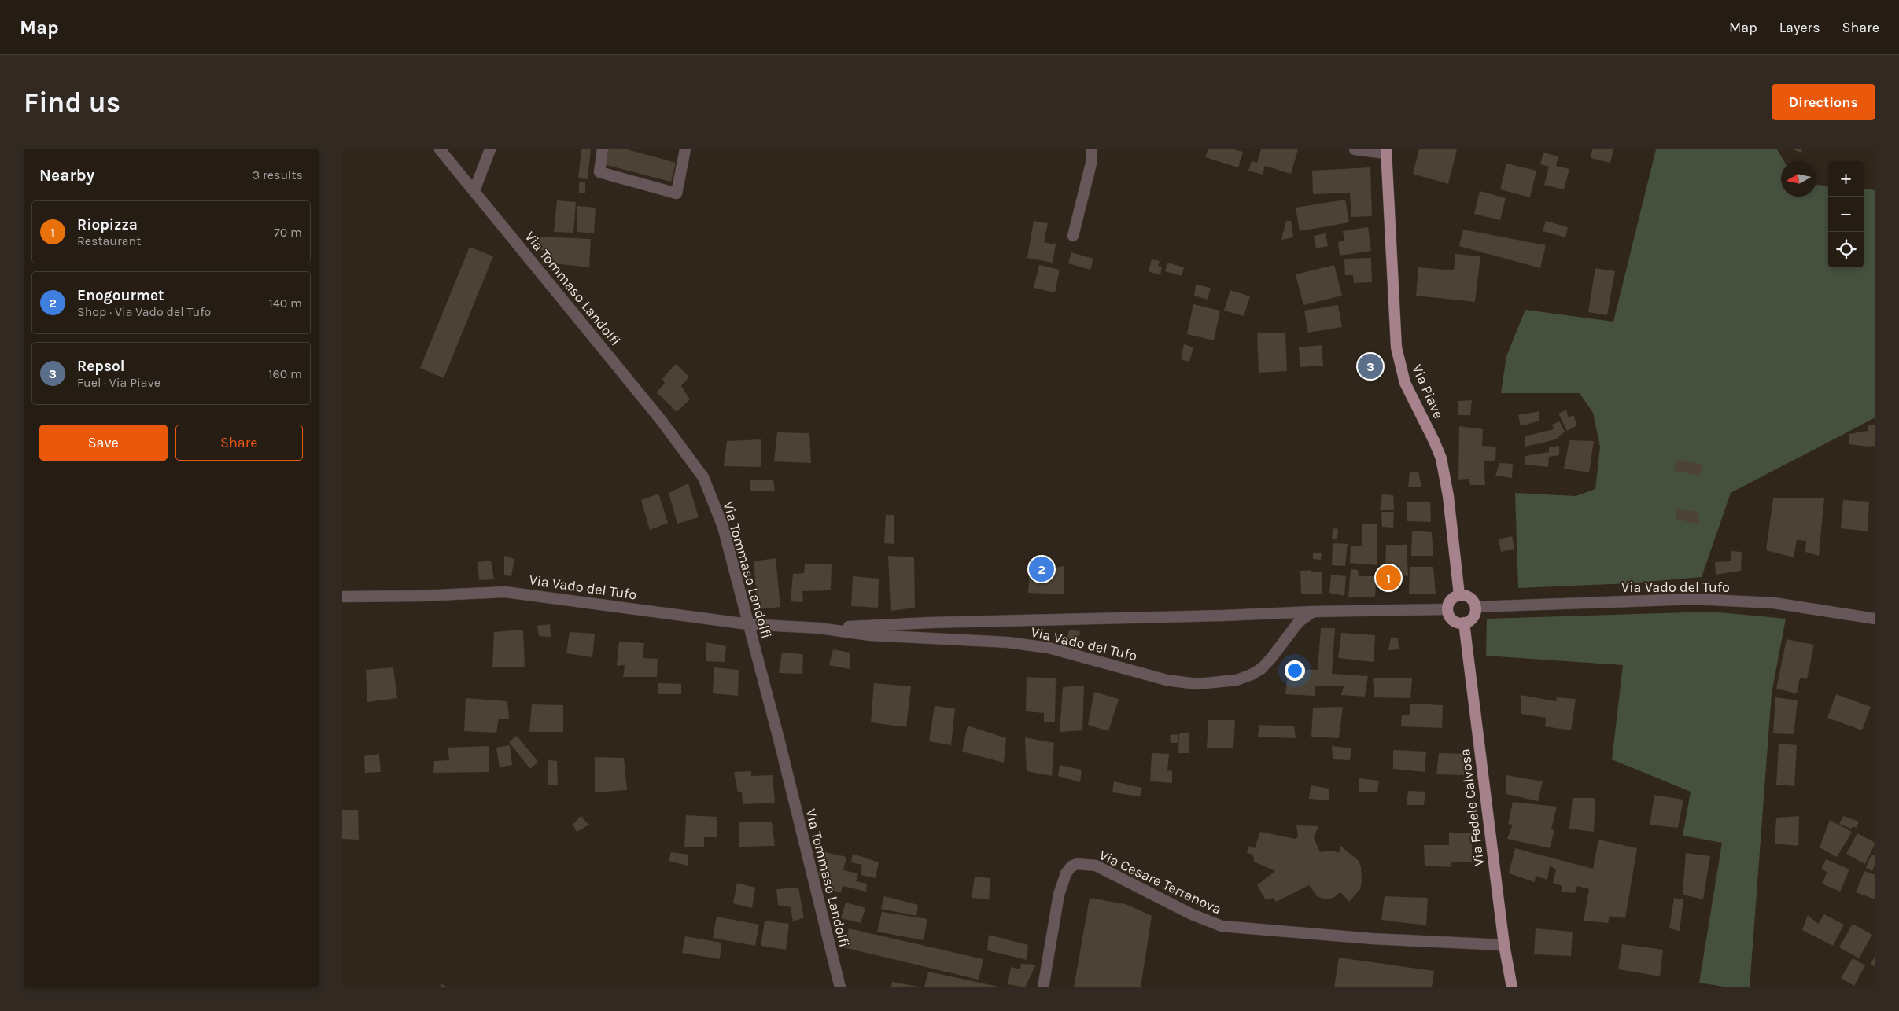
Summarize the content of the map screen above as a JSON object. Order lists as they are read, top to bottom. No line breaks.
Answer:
{"streets":{"main road":["Via Piave","Via Fedele Calvosa"],"street":["Via Tommaso Landolfi","Via Vado del Tufo","Via Cesare Terranova"]},"crossings":[["Via Tommaso Landolfi","Via Vado del Tufo"],["Via Piave","Via Vado del Tufo"],["Via Piave","Via Fedele Calvosa"],["Via Vado del Tufo","Via Fedele Calvosa"],["Via Fedele Calvosa","Via Cesare Terranova"]],"north":"left","page":{"header":"Map","nav":["Map","Layers","Share"],"buttons":["Directions",["Save","Share"]],"title":"Find us","heading":["Nearby","3 results"],"map_buttons":["+","−"],"list":[{"mark":"1","name":"Riopizza","note":"Restaurant","value":"70 m"},{"mark":"2","name":"Enogourmet","note":"Shop · Via Vado del Tufo","value":"140 m"},{"mark":"3","name":"Repsol","note":"Fuel · Via Piave","value":"160 m"}],"pins":["3","2","1"]}}
